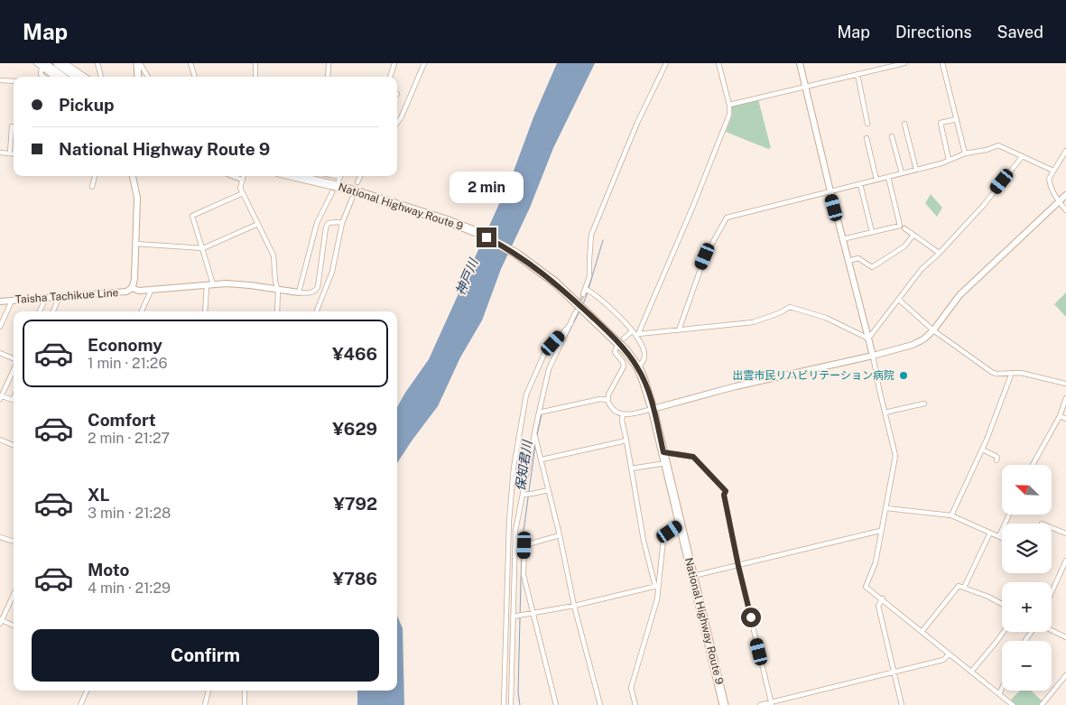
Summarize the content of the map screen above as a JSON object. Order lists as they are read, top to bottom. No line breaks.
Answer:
{"streets":{"highway":["National Highway Route 9"],"street":["Taisha Tachikue Line"]},"water":["神戸川","保知君川"],"places":["出雲市民リハビリテーション病院"],"north":"top left","page":{"header":"Map","nav":["Map","Directions","Saved"],"banner":["Pickup","National Highway Route 9"],"bubble":"2 min","list":[{"name":"Economy","note":"1 min · 21:26","value":"¥466"},{"name":"Comfort","note":"2 min · 21:27","value":"¥629"},{"name":"XL","note":"3 min · 21:28","value":"¥792"},{"name":"Moto","note":"4 min · 21:29","value":"¥786"}],"map_buttons":["+","−"],"buttons":"Confirm"}}
